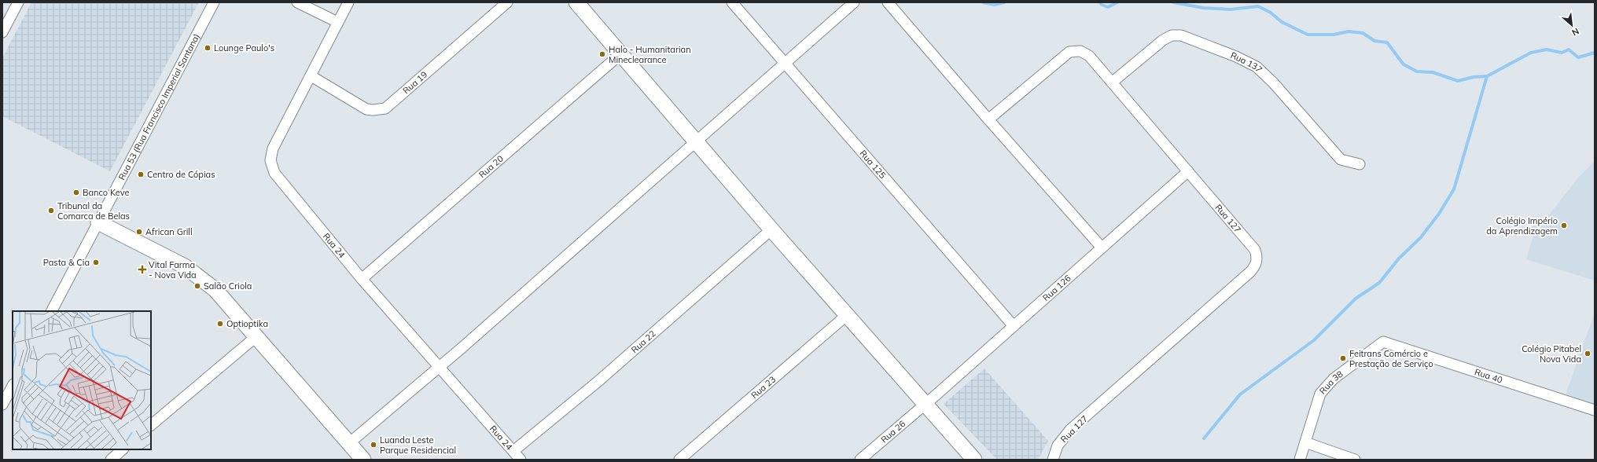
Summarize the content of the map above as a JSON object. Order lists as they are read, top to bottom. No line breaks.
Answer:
{"streets":{"street":["Rua 137","Rua 19","Rua 53 (Rua Francisco Imperial Santana)","Rua 125","Rua 20","Rua 127","Rua 24","Rua 126","Rua 22","Rua 40","Rua 38","Rua 23","Rua 26"]},"crossings":[["Rua 137","Rua 127"],["Rua 19","Rua 24"],["Rua 125","Rua 126"],["Rua 20","Rua 24"],["Rua 127","Rua 126"],["Rua 24","Rua 22"],["Rua 126","Rua 26"],["Rua 40","Rua 38"]],"places":{"other":["Lounge Paulo's","Halo - Humanitarian Mineclearance","Centro de Cópias","Banco Keve","Tribunal da Comarca de Belas","Colégio Império da Aprendizagem","African Grill","Pasta & Cia","Salão Criola","Optioptika","Colégio Pitabel Nova Vida","Feitrans Comércio e Prestação de Serviço","Luanda Leste Parque Residencial"],"health":["Vital Farma - Nova Vida"]},"north":"bottom right"}
